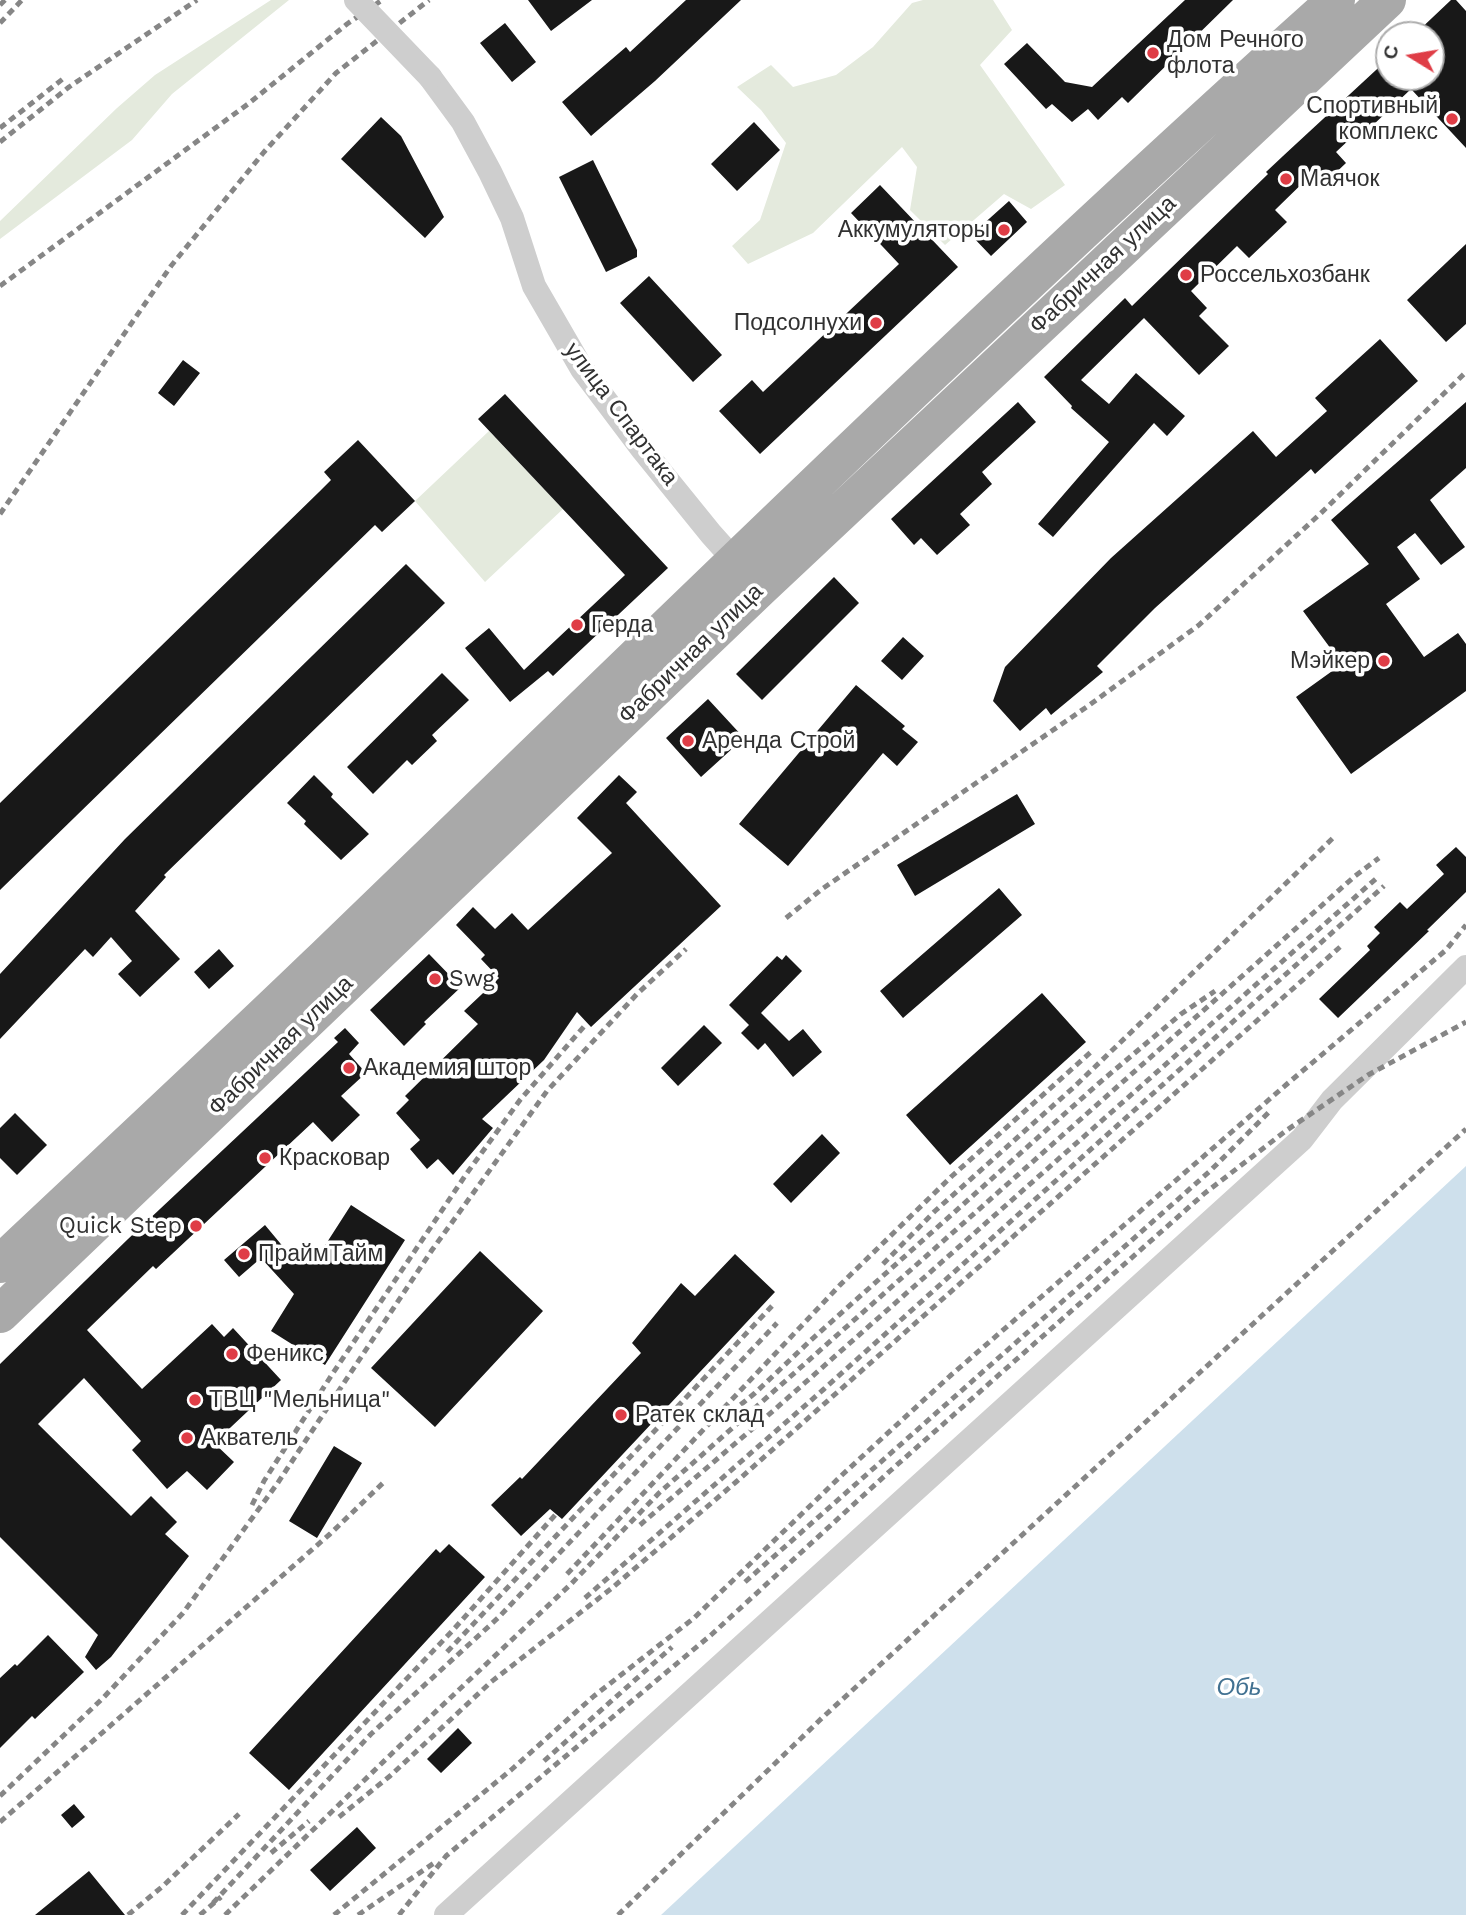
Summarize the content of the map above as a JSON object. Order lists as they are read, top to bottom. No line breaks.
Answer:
{"streets":{"main road":["Фабричная улица"],"street":["улица Спартака"]},"crossings":[["Фабричная улица","улица Спартака"]],"water":["Обь"],"places":["Дом Речного флота","Спортивный комплекс","Маячок","Аккумуляторы","Россельхозбанк","Подсолнухи","Герда","Мэйкер","Аренда Строй","Swg","Академия штор","Красковар","Quick Step","ПраймТайм","Феникс","ТВЦ \"Мельница\"","Ратек склад","Акватель"],"north":"left"}
